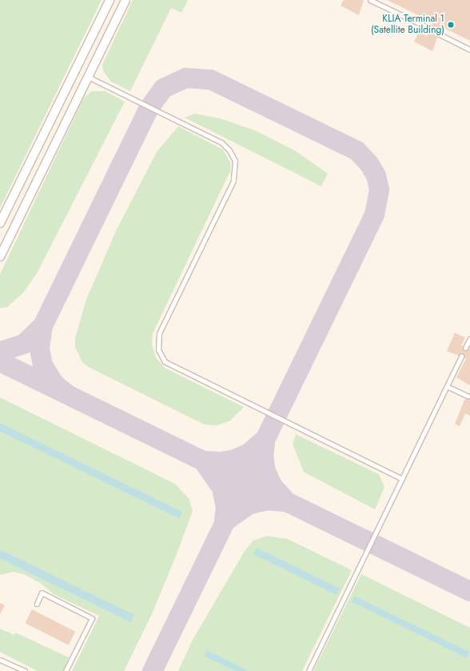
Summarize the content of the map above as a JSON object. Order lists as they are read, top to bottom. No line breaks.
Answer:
{"places":["KLIA Terminal 1 (Satellite Building)"]}
